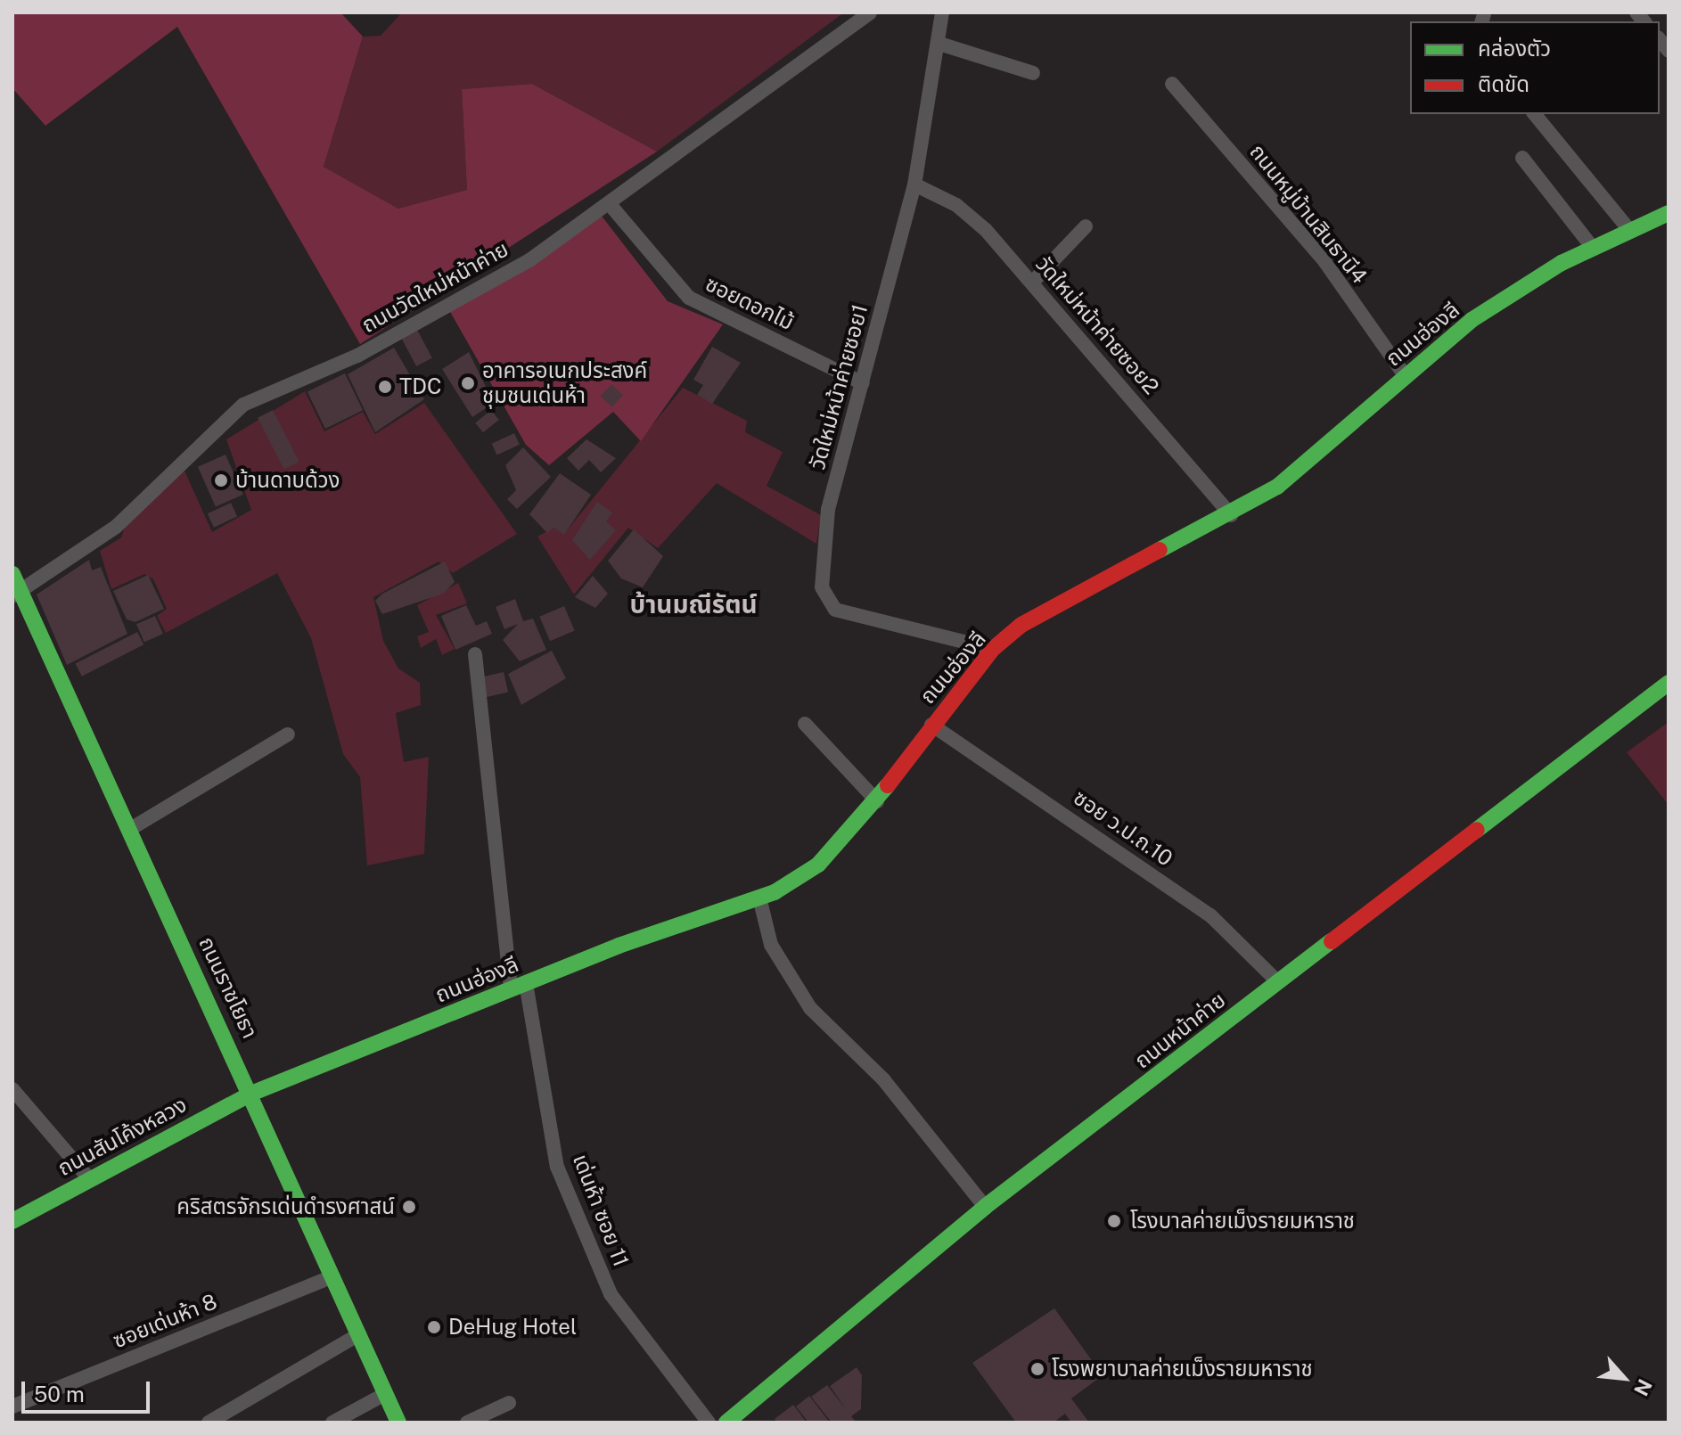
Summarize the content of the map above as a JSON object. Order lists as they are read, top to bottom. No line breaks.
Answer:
{"streets":{"street":["ถนนหมู่บ้านสินธานี4","ถนนวัดใหม่หน้าค่าย","ซอยดอกไม้","วัดใหม่หน้าค่ายซอย2","ถนนฮ่องลี","วัดใหม่หน้าค่ายซอย1","ซอย ว.ป.ถ.10","ถนนราชโยธา","ถนนหน้าค่าย","ถนนสันโค้งหลวง","เด่นห้า ซอย 11","ซอยเด่นห้า 8"]},"crossings":[["ถนนหมู่บ้านสินธานี4","ถนนฮ่องลี"],["ถนนวัดใหม่หน้าค่าย","ซอยดอกไม้"],["ถนนวัดใหม่หน้าค่าย","ถนนราชโยธา"],["ซอยดอกไม้","วัดใหม่หน้าค่ายซอย1"],["วัดใหม่หน้าค่ายซอย2","ถนนฮ่องลี"],["วัดใหม่หน้าค่ายซอย2","วัดใหม่หน้าค่ายซอย1"],["ถนนฮ่องลี","วัดใหม่หน้าค่ายซอย1"],["ถนนฮ่องลี","ซอย ว.ป.ถ.10"],["ถนนฮ่องลี","ถนนราชโยธา"],["ถนนฮ่องลี","ถนนสันโค้งหลวง"],["ถนนฮ่องลี","เด่นห้า ซอย 11"],["ซอย ว.ป.ถ.10","ถนนหน้าค่าย"],["ถนนราชโยธา","ถนนสันโค้งหลวง"],["ถนนราชโยธา","ซอยเด่นห้า 8"]],"districts":["บ้านมณีรัตน์"],"places":["อาคารอเนกประสงค์ ชุมชนเด่นห้า","TDC","บ้านดาบด้วง","คริสตรจักรเด่นดำรงศาสน์","โรงบาลค่ายเม็งรายมหาราช","DeHug Hotel","โรงพยาบาลค่ายเม็งรายมหาราช"],"legend":["คล่องตัว","ติดขัด"],"scale_bar":"50 m","north":"bottom right"}
